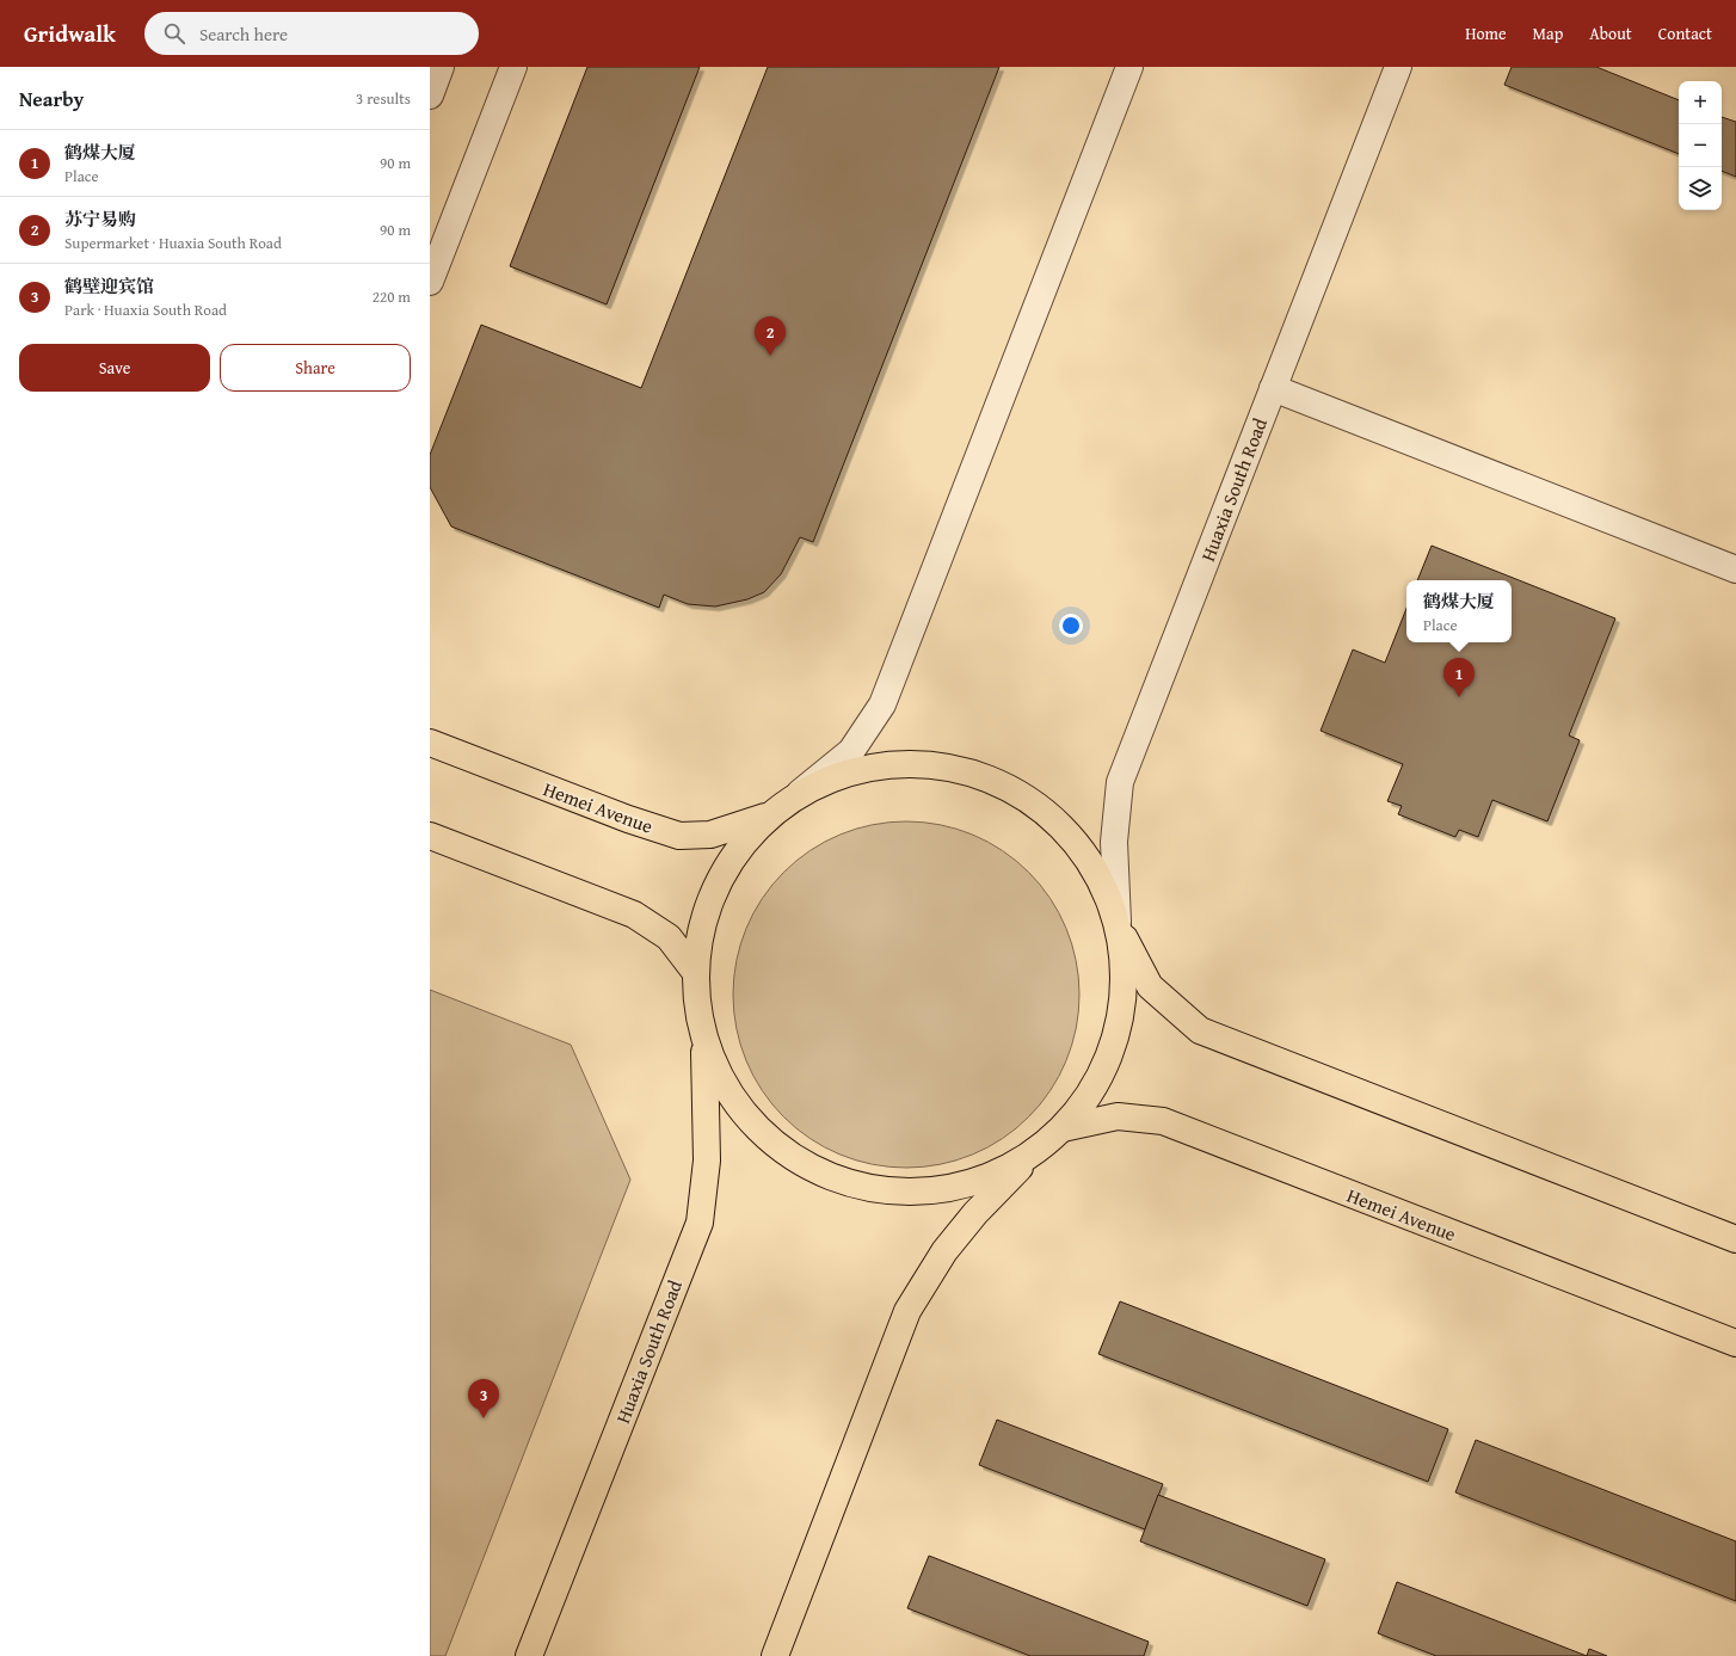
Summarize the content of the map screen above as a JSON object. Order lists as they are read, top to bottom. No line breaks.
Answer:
{"streets":{"main road":["Huaxia South Road","Hemei Avenue"]},"crossings":[["Huaxia South Road","Hemei Avenue"]],"page":{"header":"Gridwalk","search":"Search here","nav":["Home","Map","About","Contact"],"heading":["Nearby","3 results"],"map_buttons":["+","−"],"list":[{"mark":"1","name":"鹤煤大厦","note":"Place","value":"90 m"},{"mark":"2","name":"苏宁易购","note":"Supermarket · Huaxia South Road","value":"90 m"},{"mark":"3","name":"鹤壁迎宾馆","note":"Park · Huaxia South Road","value":"220 m"}],"pins":["2","1","3"],"buttons":["Save","Share"],"popup":["鹤煤大厦","Place"]}}
